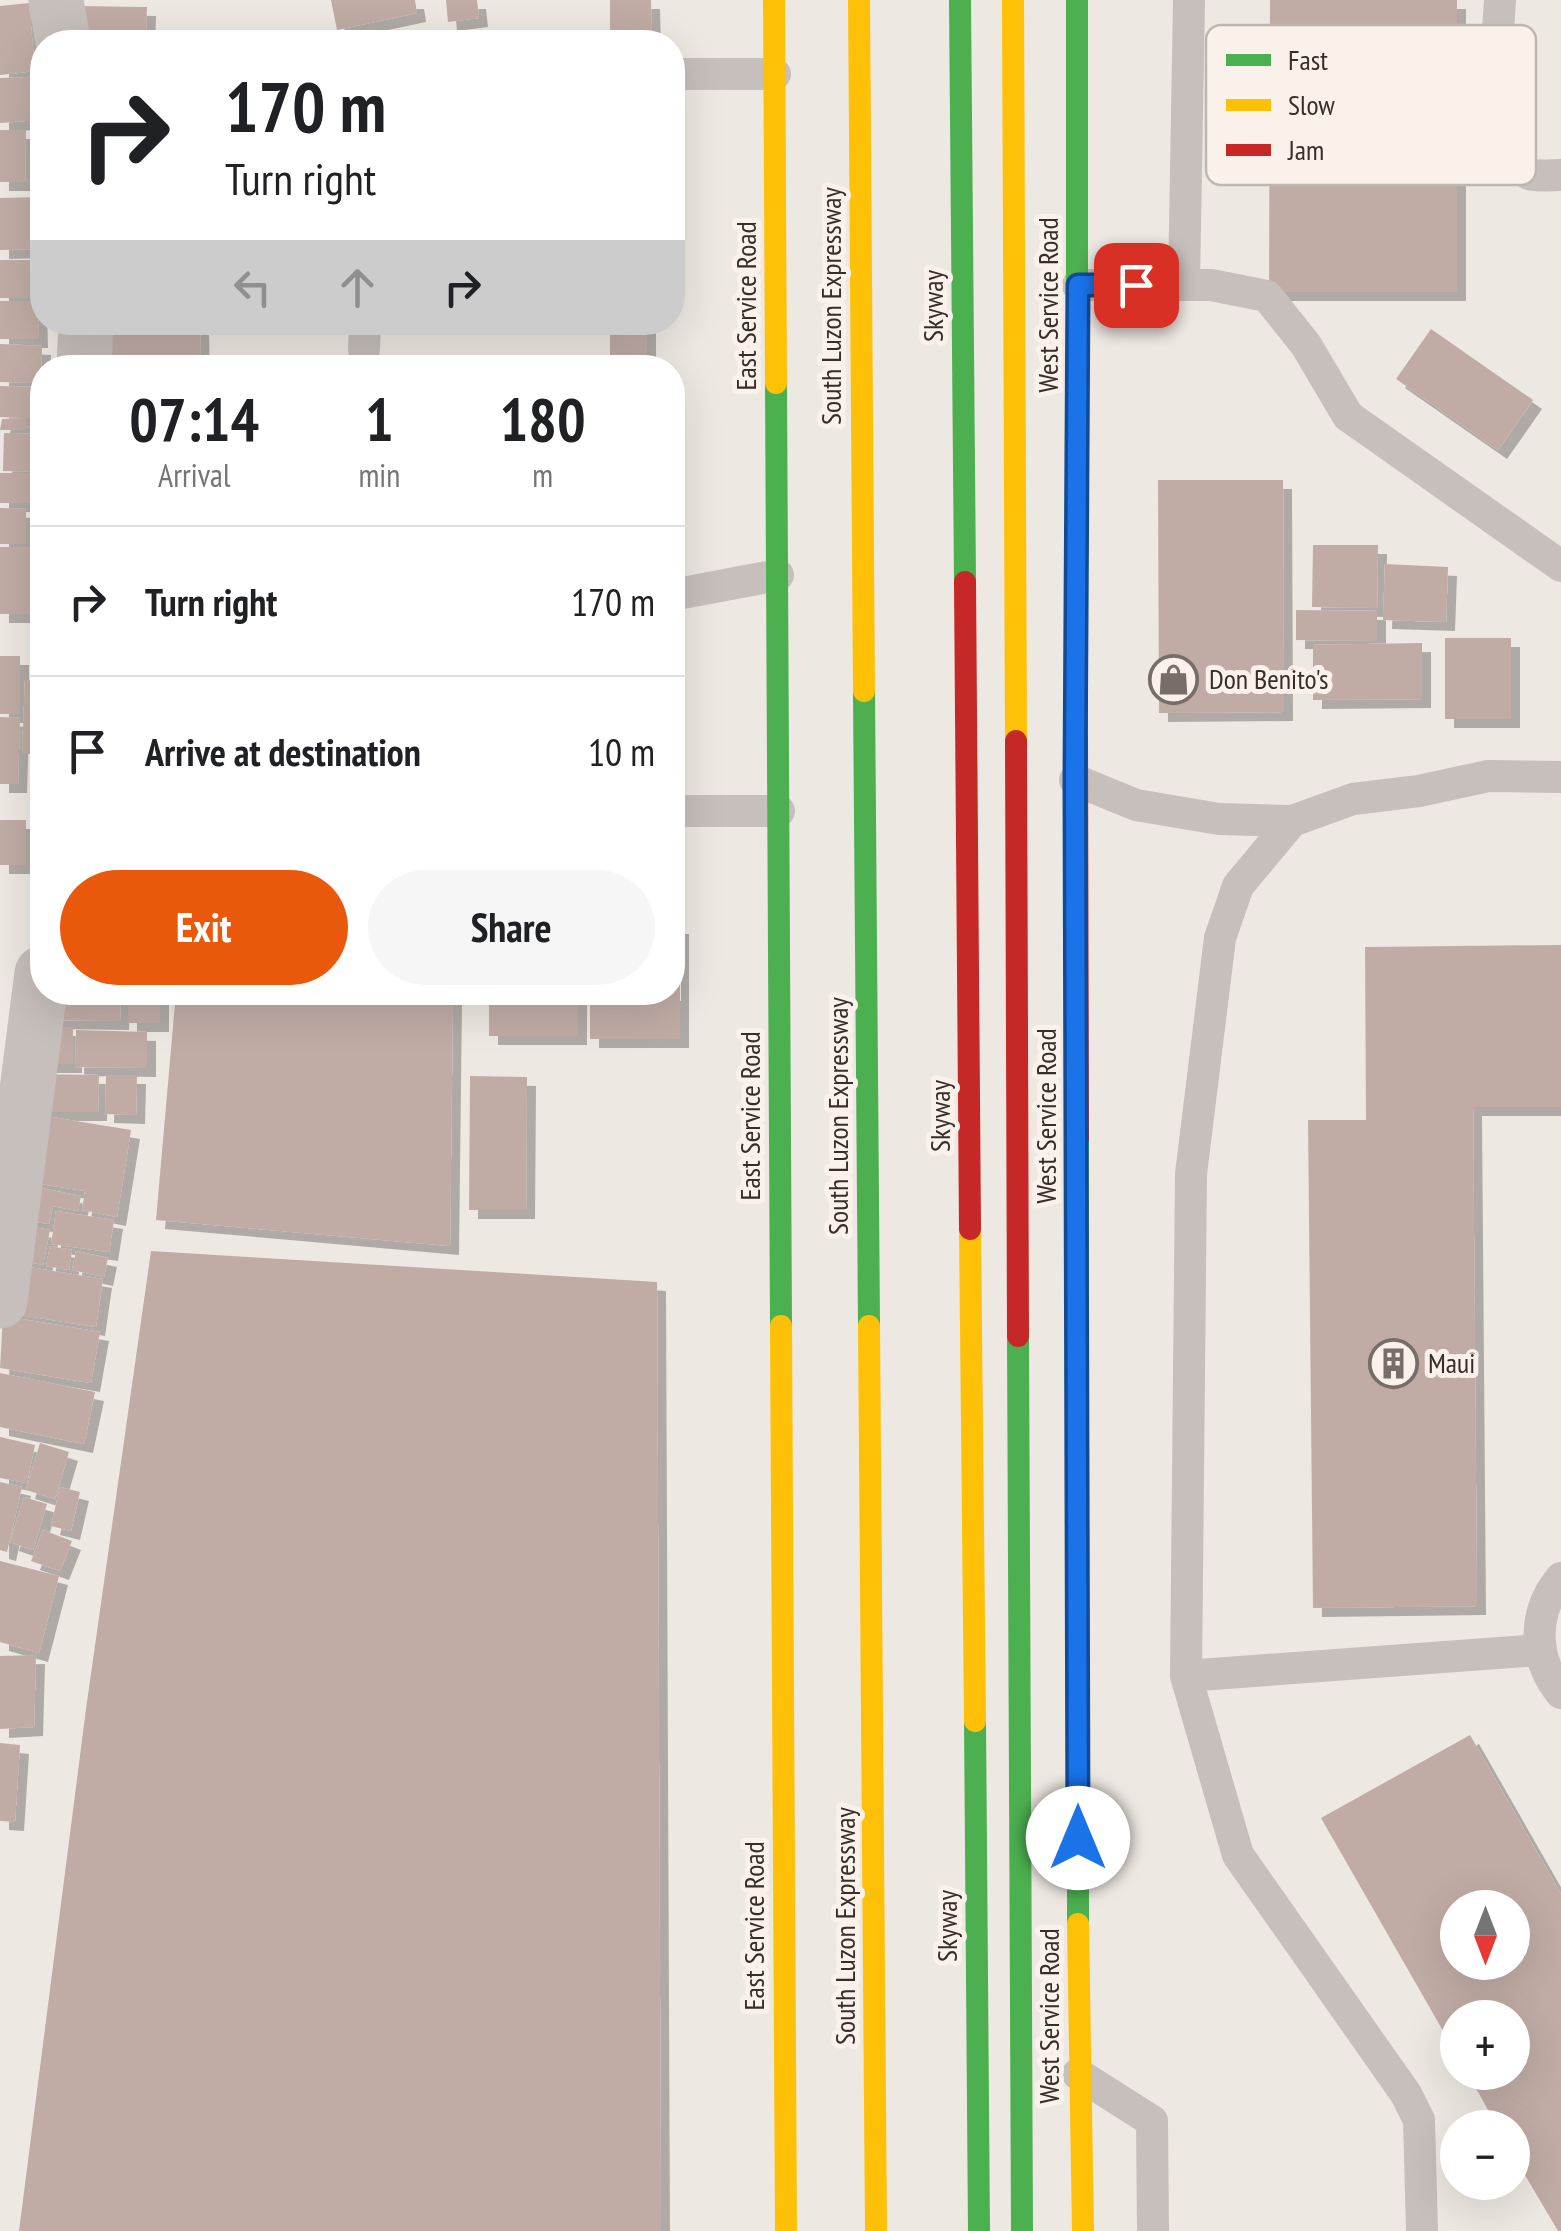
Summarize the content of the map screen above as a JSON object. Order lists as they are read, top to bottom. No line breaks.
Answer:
{"streets":{"main road":["West Service Road","East Service Road","South Luzon Expressway","Skyway"]},"places":{"shop":["Don Benito's"],"building":["Maui"]},"legend":["Fast","Slow","Jam"],"north":"bottom","page":{"turn":["170 m","Turn right"],"eta":["07:14","Arrival","1","min","180","m"],"list":[{"name":"Turn right","value":"170 m"},{"name":"Arrive at destination","value":"10 m"}],"buttons":["Exit","Share"],"map_buttons":["+","−"]}}
